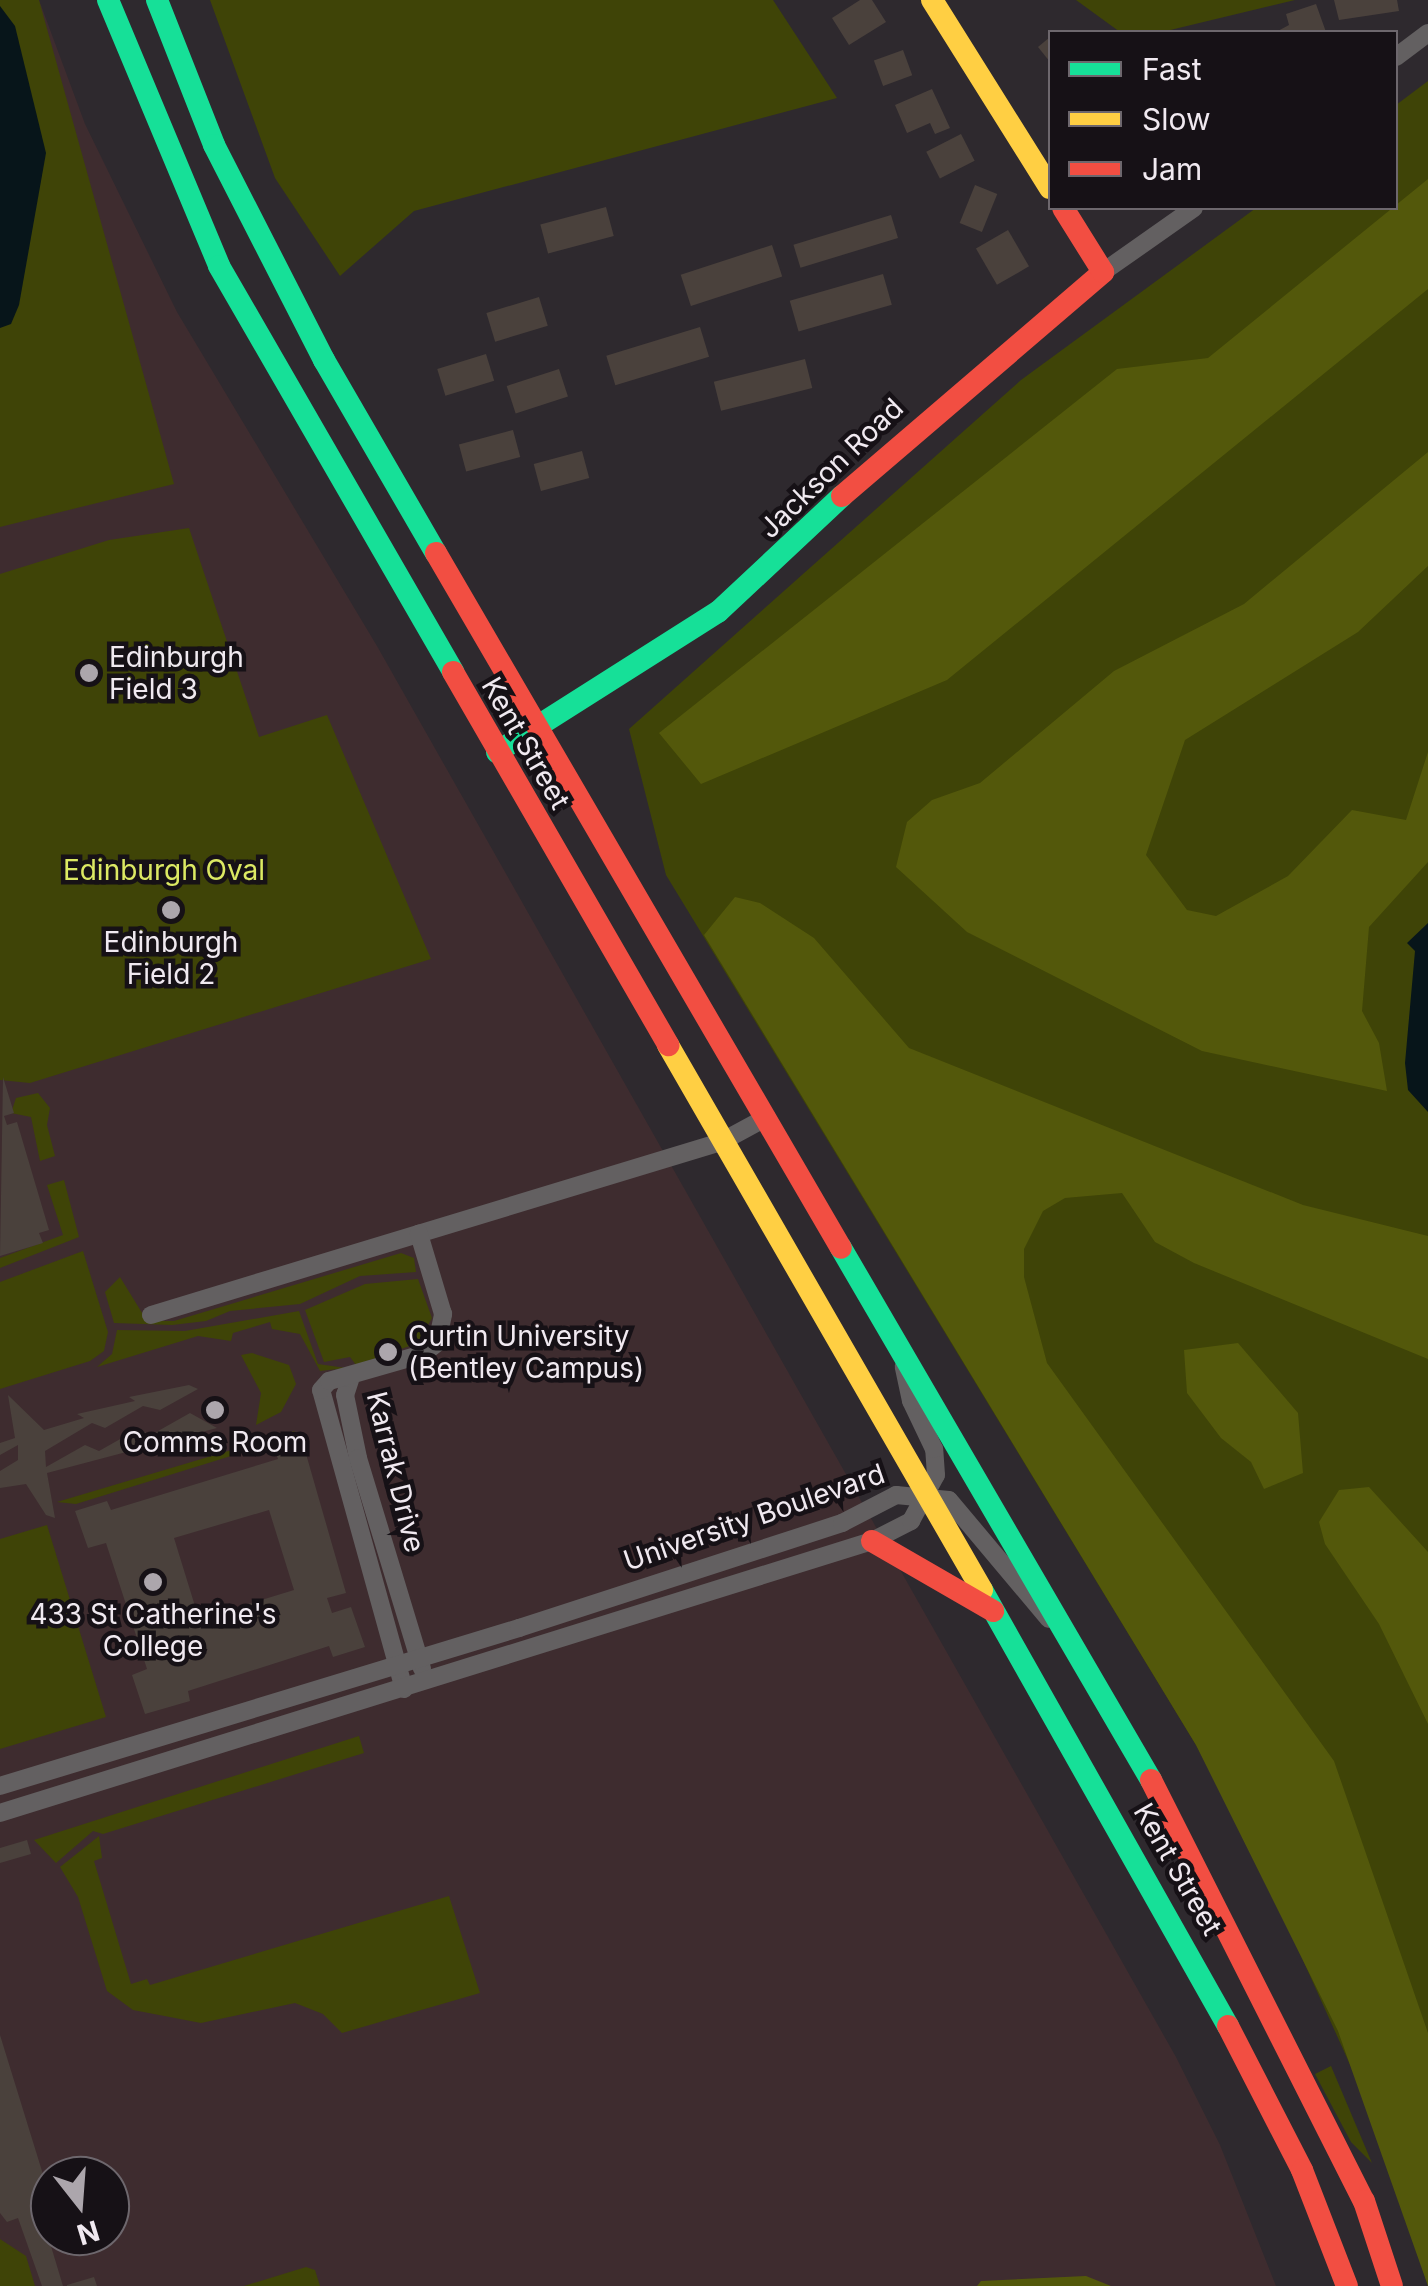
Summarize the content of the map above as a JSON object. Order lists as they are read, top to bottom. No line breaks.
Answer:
{"streets":{"main road":["Jackson Road","Kent Street"],"street":["Karrak Drive","University Boulevard"]},"crossings":[["Jackson Road","Kent Street"],["Kent Street","University Boulevard"],["Karrak Drive","University Boulevard"]],"parks":["Edinburgh Oval"],"places":["Edinburgh Field 3","Edinburgh Field 2","Curtin University (Bentley Campus)","Comms Room","433 St Catherine's College"],"legend":["Fast","Slow","Jam"],"north":"bottom"}
